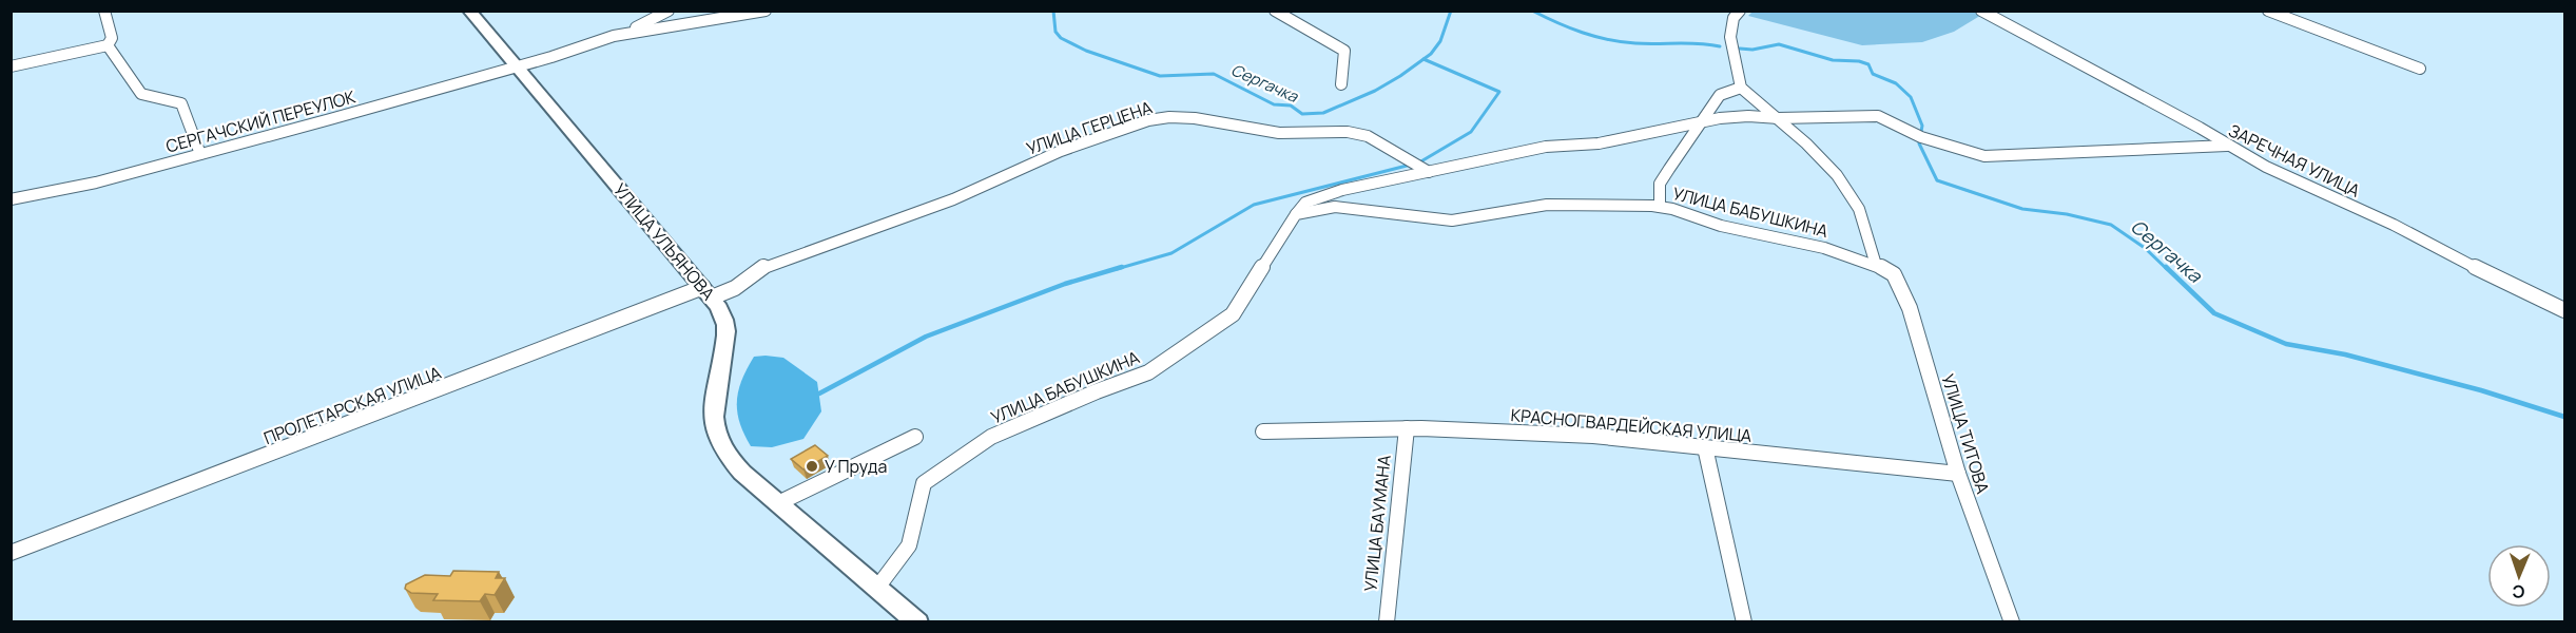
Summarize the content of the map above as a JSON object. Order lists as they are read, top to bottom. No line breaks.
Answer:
{"streets":{"main road":["УЛИЦА УЛЬЯНОВА"],"street":["СЕРГАЧСКИЙ ПЕРЕУЛОК","УЛИЦА ГЕРЦЕНА","ЗАРЕЧНАЯ УЛИЦА","УЛИЦА БАБУШКИНА","ПРОЛЕТАРСКАЯ УЛИЦА","КРАСНОГВАРДЕЙСКАЯ УЛИЦА","УЛИЦА ТИТОВА","УЛИЦА БАУМАНА"]},"crossings":[["СЕРГАЧСКИЙ ПЕРЕУЛОК","УЛИЦА УЛЬЯНОВА"],["УЛИЦА ГЕРЦЕНА","УЛИЦА УЛЬЯНОВА"],["УЛИЦА ГЕРЦЕНА","ПРОЛЕТАРСКАЯ УЛИЦА"],["УЛИЦА БАБУШКИНА","УЛИЦА УЛЬЯНОВА"],["УЛИЦА БАБУШКИНА","УЛИЦА ТИТОВА"],["УЛИЦА УЛЬЯНОВА","ПРОЛЕТАРСКАЯ УЛИЦА"],["КРАСНОГВАРДЕЙСКАЯ УЛИЦА","УЛИЦА ТИТОВА"],["КРАСНОГВАРДЕЙСКАЯ УЛИЦА","УЛИЦА БАУМАНА"]],"water":["Сергачка"],"places":["У Пруда"],"north":"bottom"}
